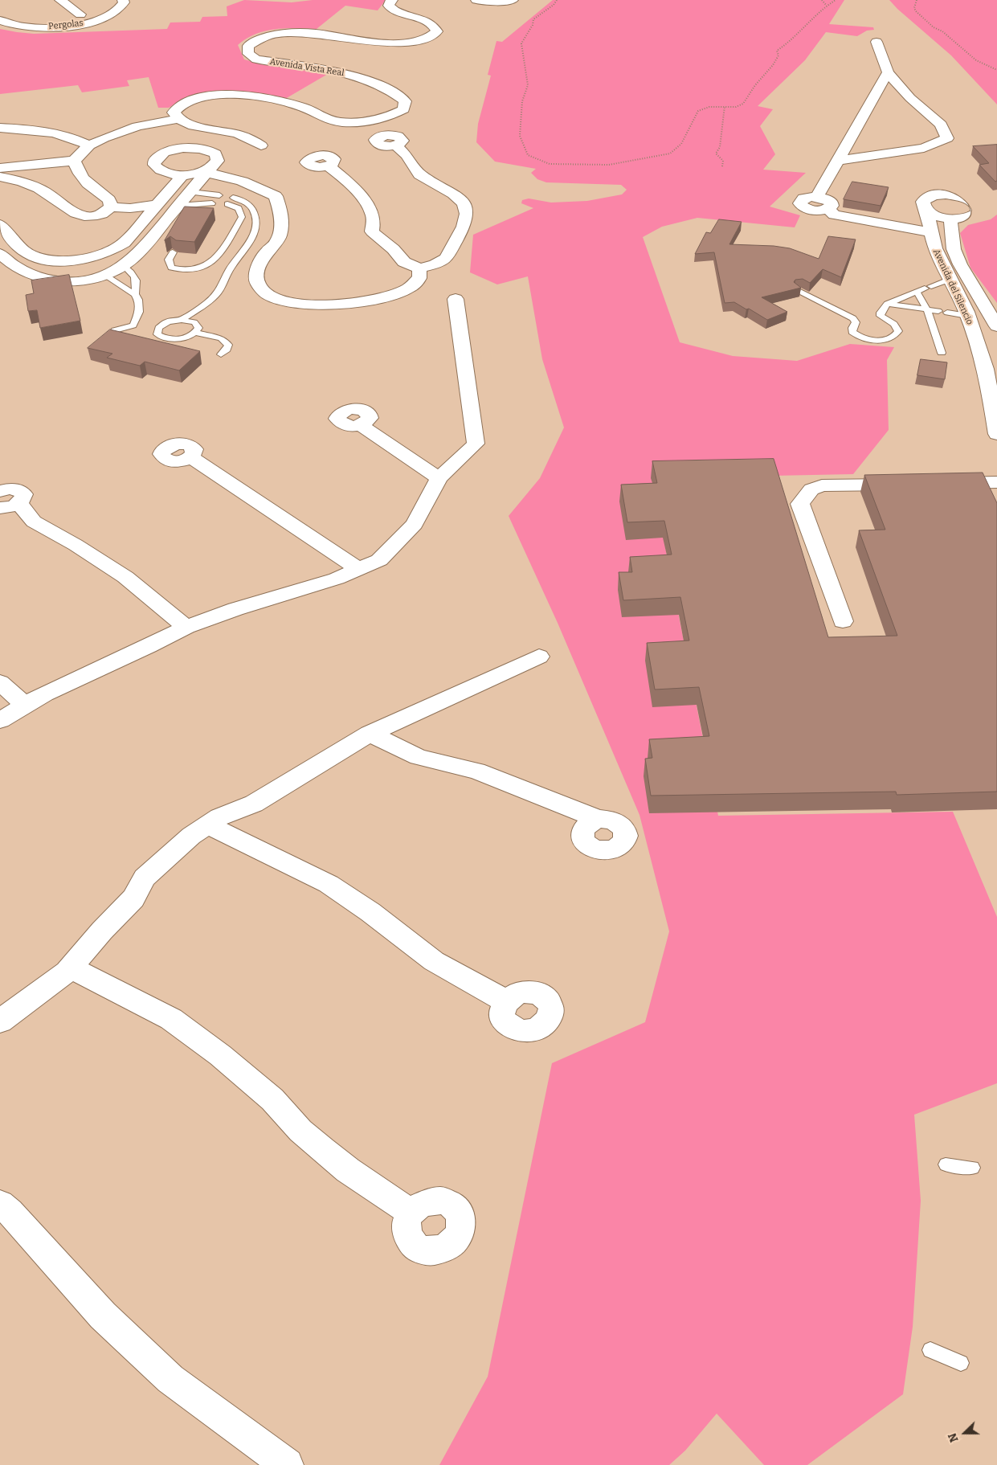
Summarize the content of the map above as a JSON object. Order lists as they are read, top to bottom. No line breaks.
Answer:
{"streets":{"street":["Pergolas","Avenida Vista Real","Avenida del Silencio"]},"north":"left"}
